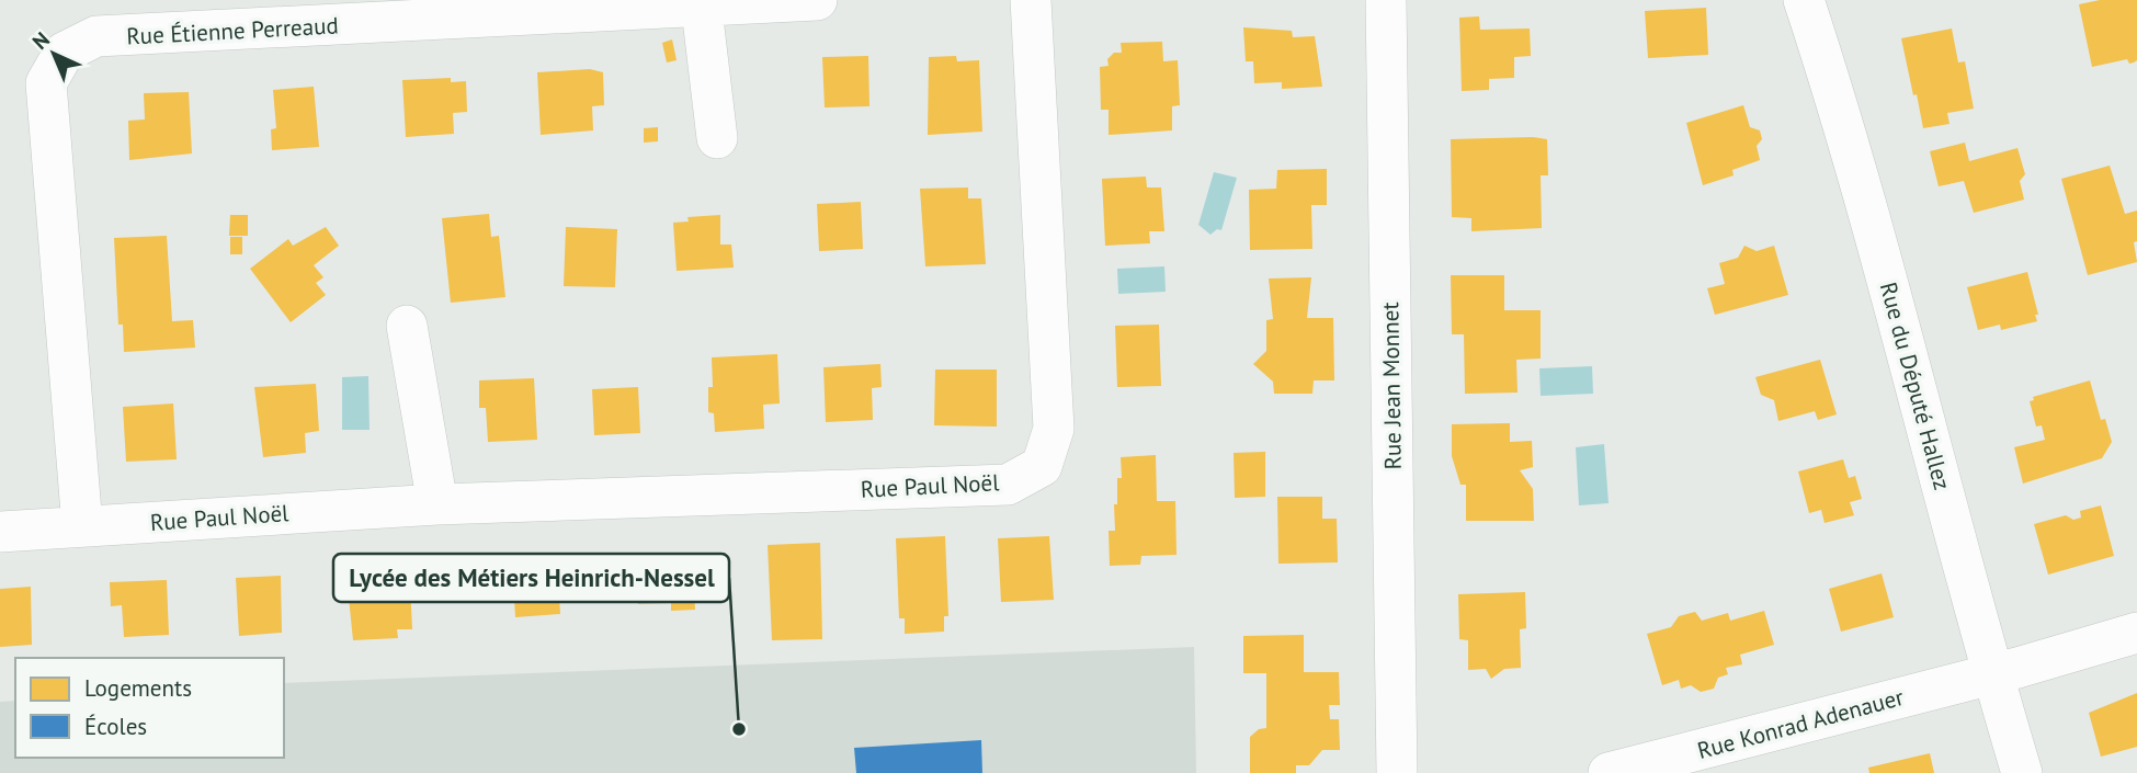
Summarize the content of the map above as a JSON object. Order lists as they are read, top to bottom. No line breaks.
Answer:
{"streets":{"street":["Rue Étienne Perreaud","Rue Jean Monnet","Rue du Député Hallez","Rue Paul Noël","Rue Konrad Adenauer"]},"crossings":[["Rue Étienne Perreaud","Rue Paul Noël"],["Rue du Député Hallez","Rue Konrad Adenauer"]],"places":["Lycée des Métiers Heinrich-Nessel"],"legend":["Logements","Écoles"],"north":"top left"}
